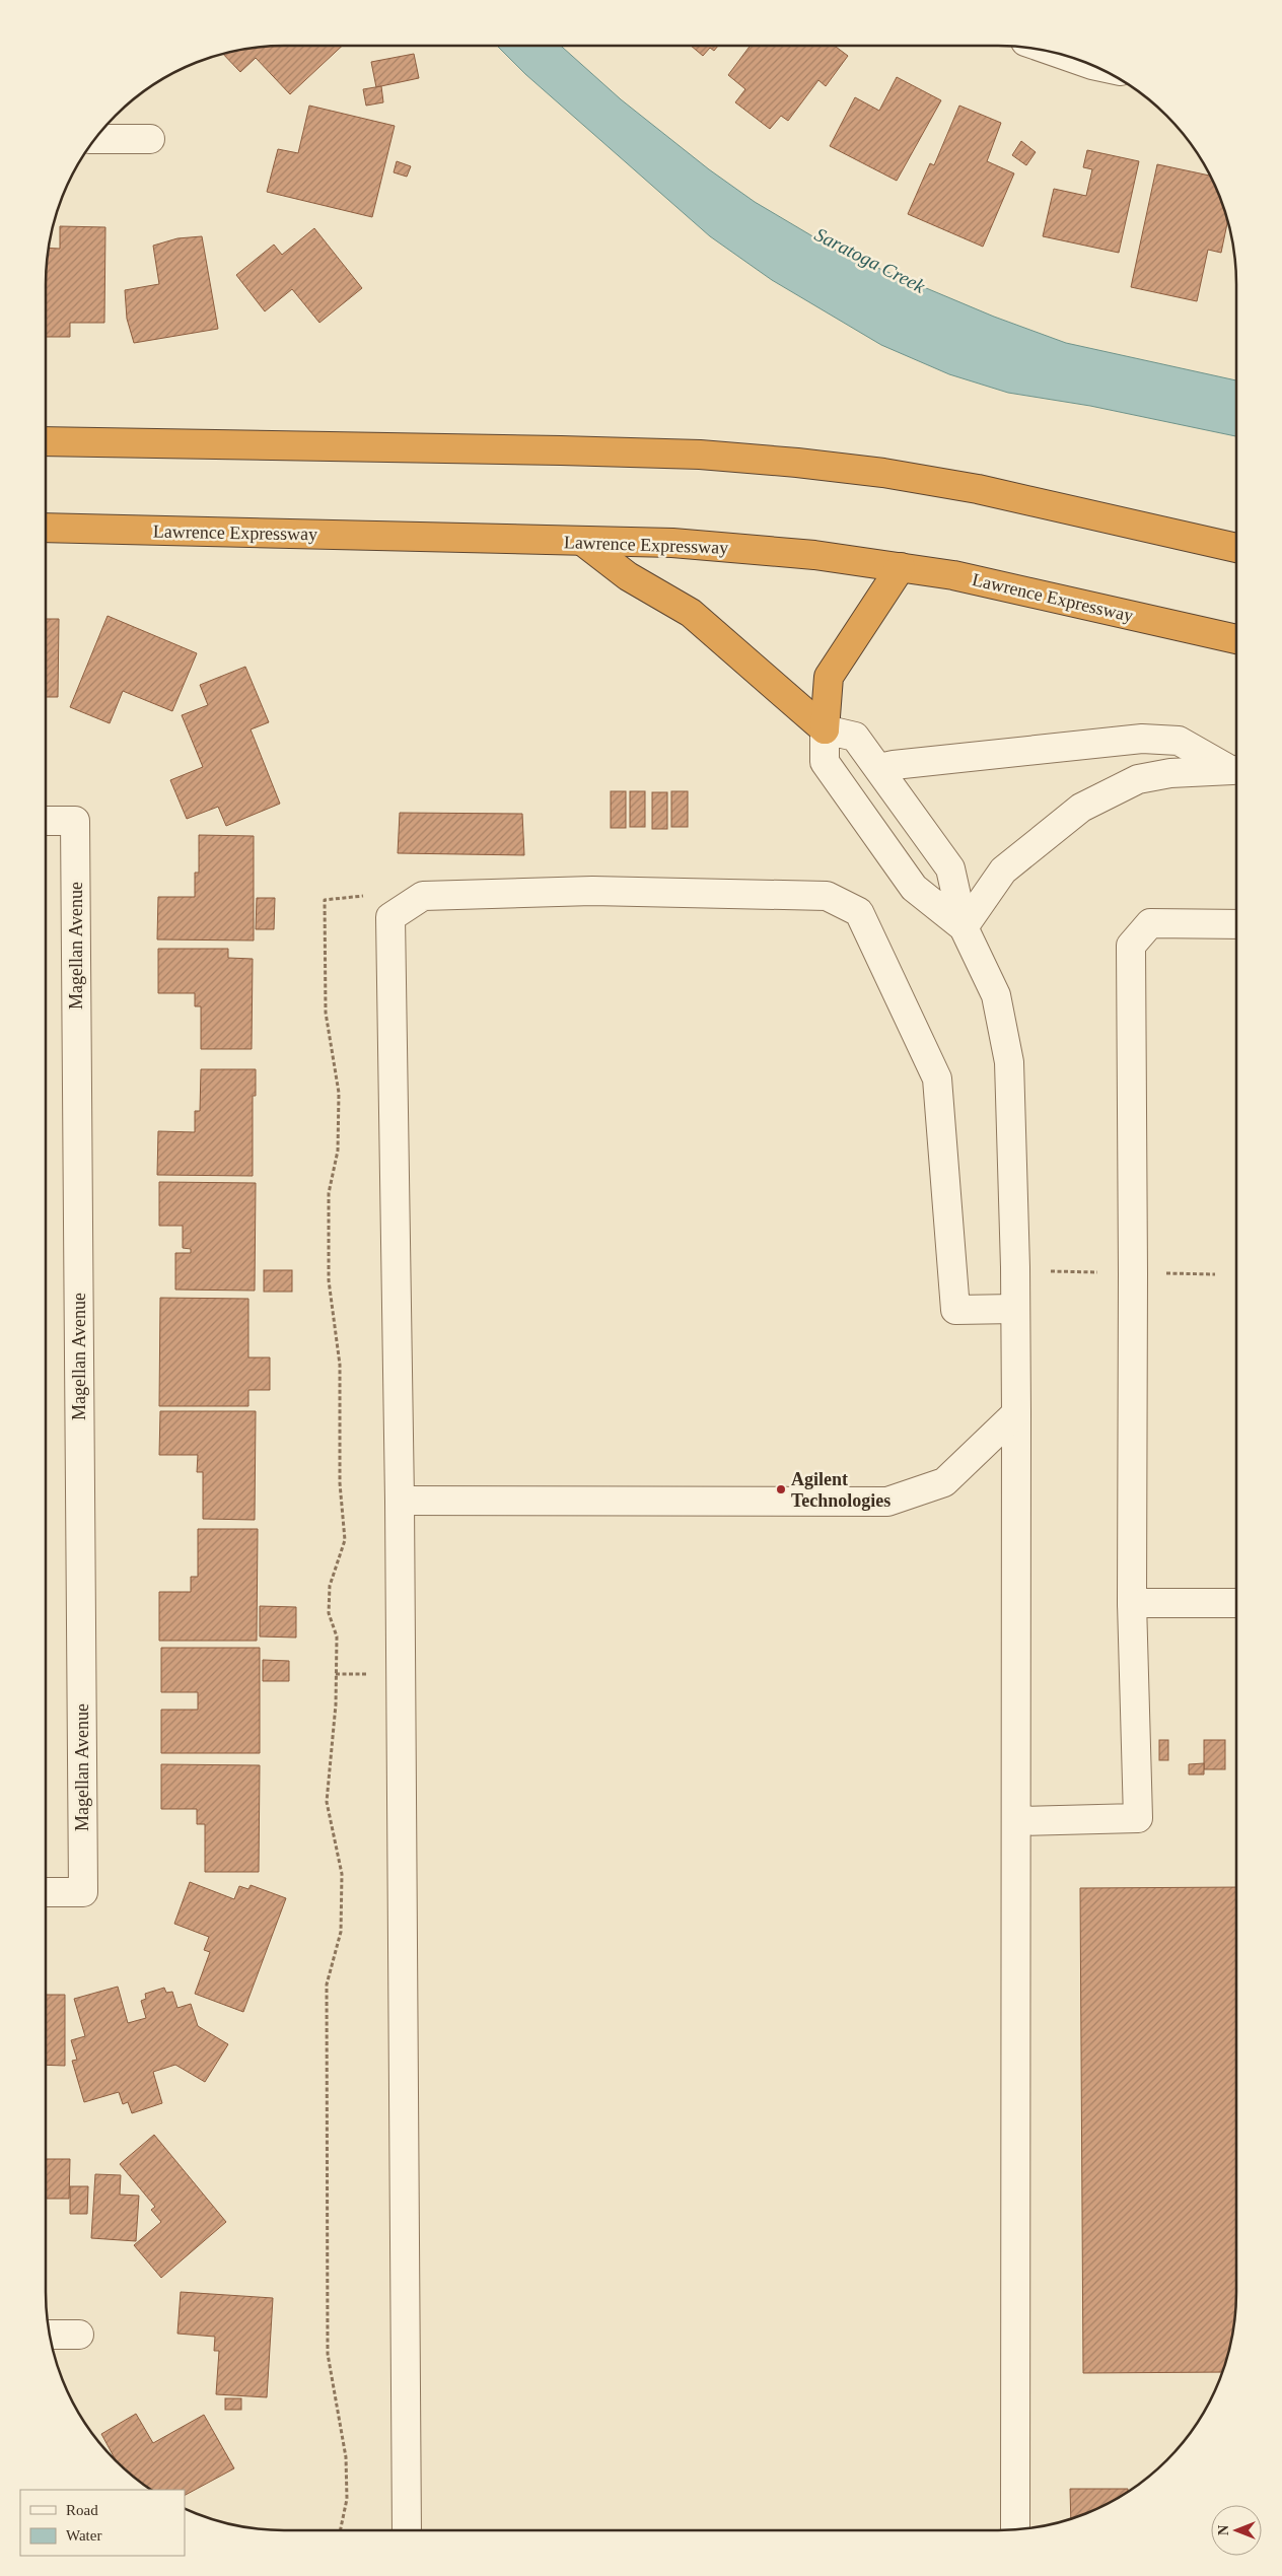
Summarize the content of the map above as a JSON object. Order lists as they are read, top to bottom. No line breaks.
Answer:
{"streets":{"highway":["Lawrence Expressway"],"street":["Magellan Avenue"]},"water":["Saratoga Creek"],"places":["Agilent Technologies"],"legend":["Road","Water"],"north":"left"}
